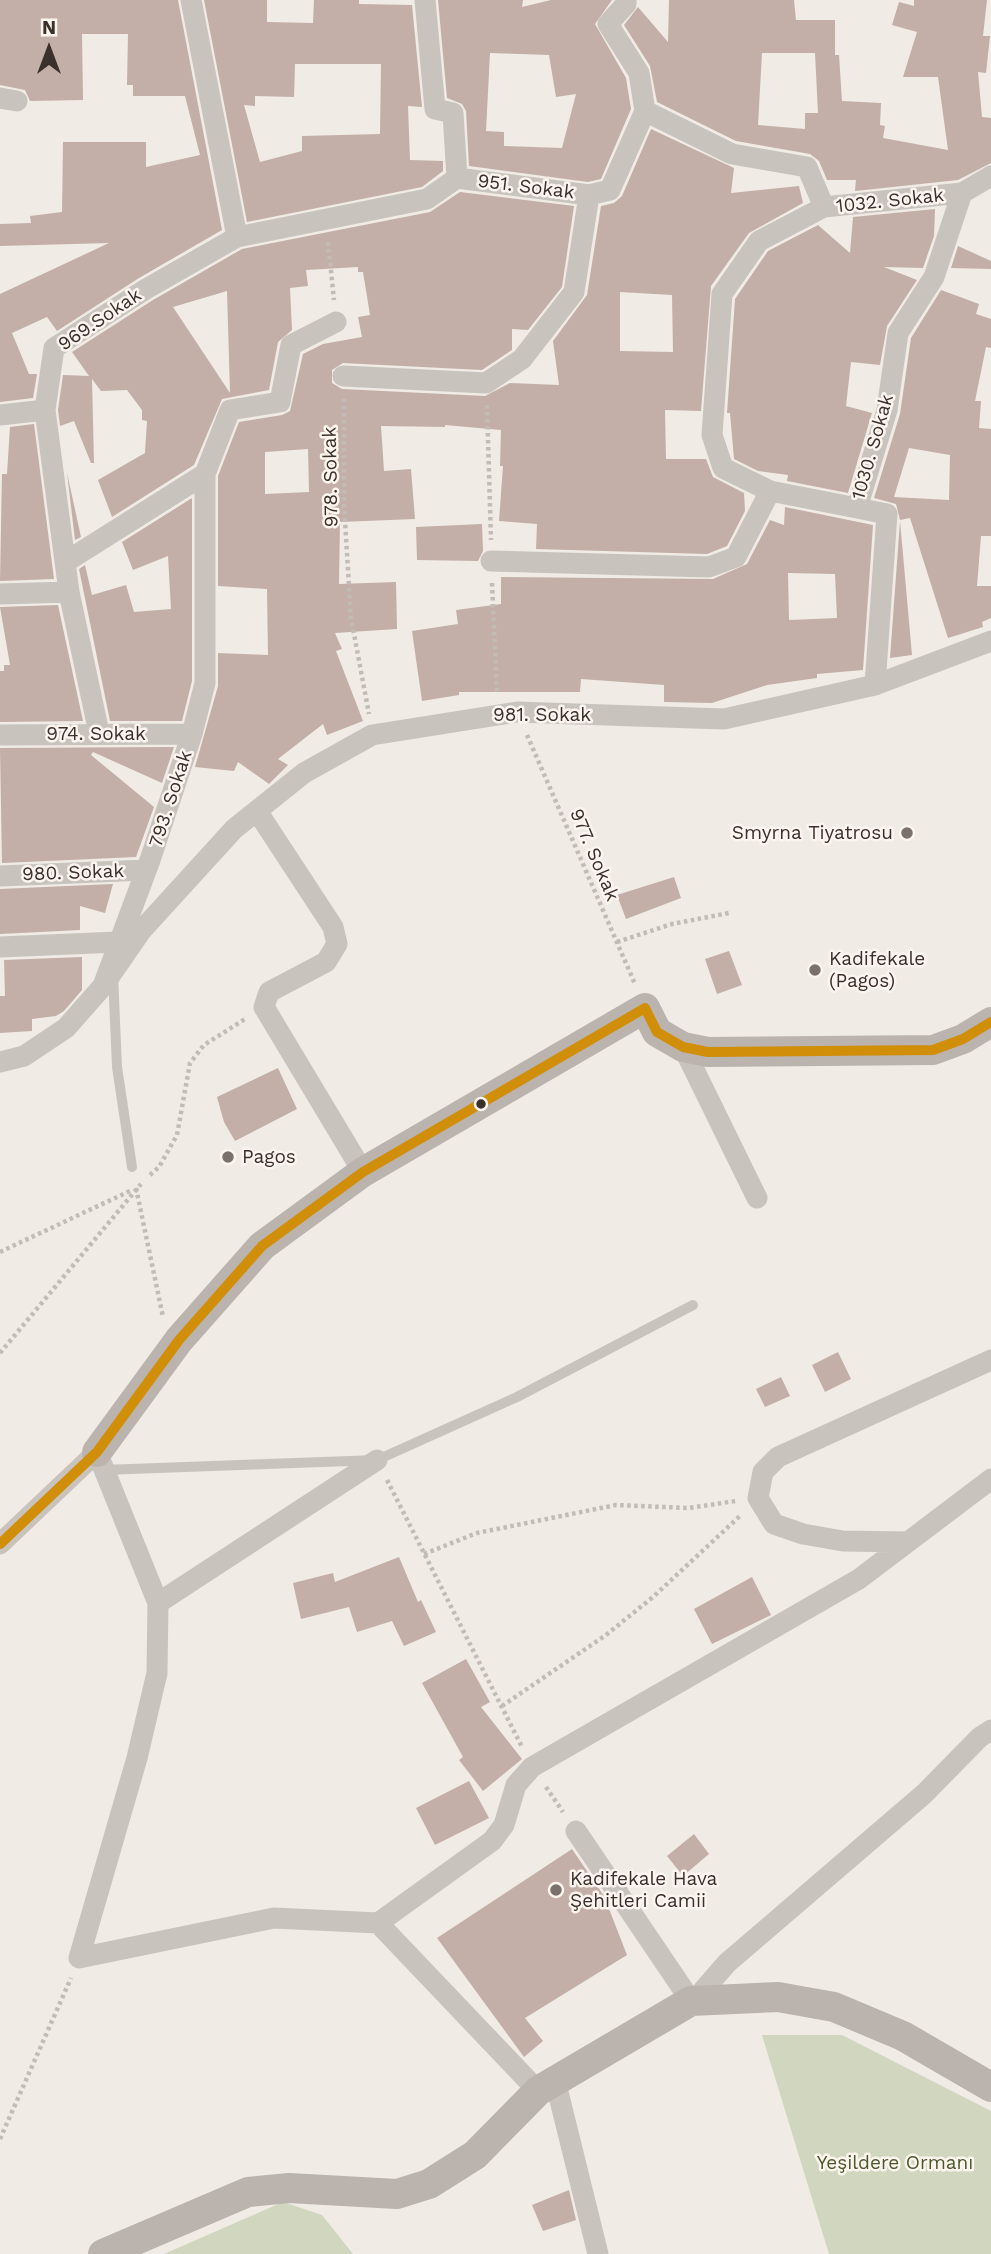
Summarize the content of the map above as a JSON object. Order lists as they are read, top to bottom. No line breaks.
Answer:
{"streets":{"street":["951. Sokak","1032. Sokak","969.Sokak","1030. Sokak","981. Sokak","974. Sokak","793. Sokak","980. Sokak"],"path":["978. Sokak","977. Sokak"]},"crossings":[["951. Sokak","1032. Sokak"],["951. Sokak","969.Sokak"],["1032. Sokak","1030. Sokak"],["969.Sokak","974. Sokak"],["978. Sokak","981. Sokak"],["981. Sokak","793. Sokak"],["981. Sokak","977. Sokak"],["974. Sokak","793. Sokak"],["793. Sokak","980. Sokak"]],"parks":["Yeşildere Ormanı"],"places":["Smyrna Tiyatrosu","Kadifekale (Pagos)","Pagos","Kadifekale Hava Şehitleri Camii"],"north":"top"}
